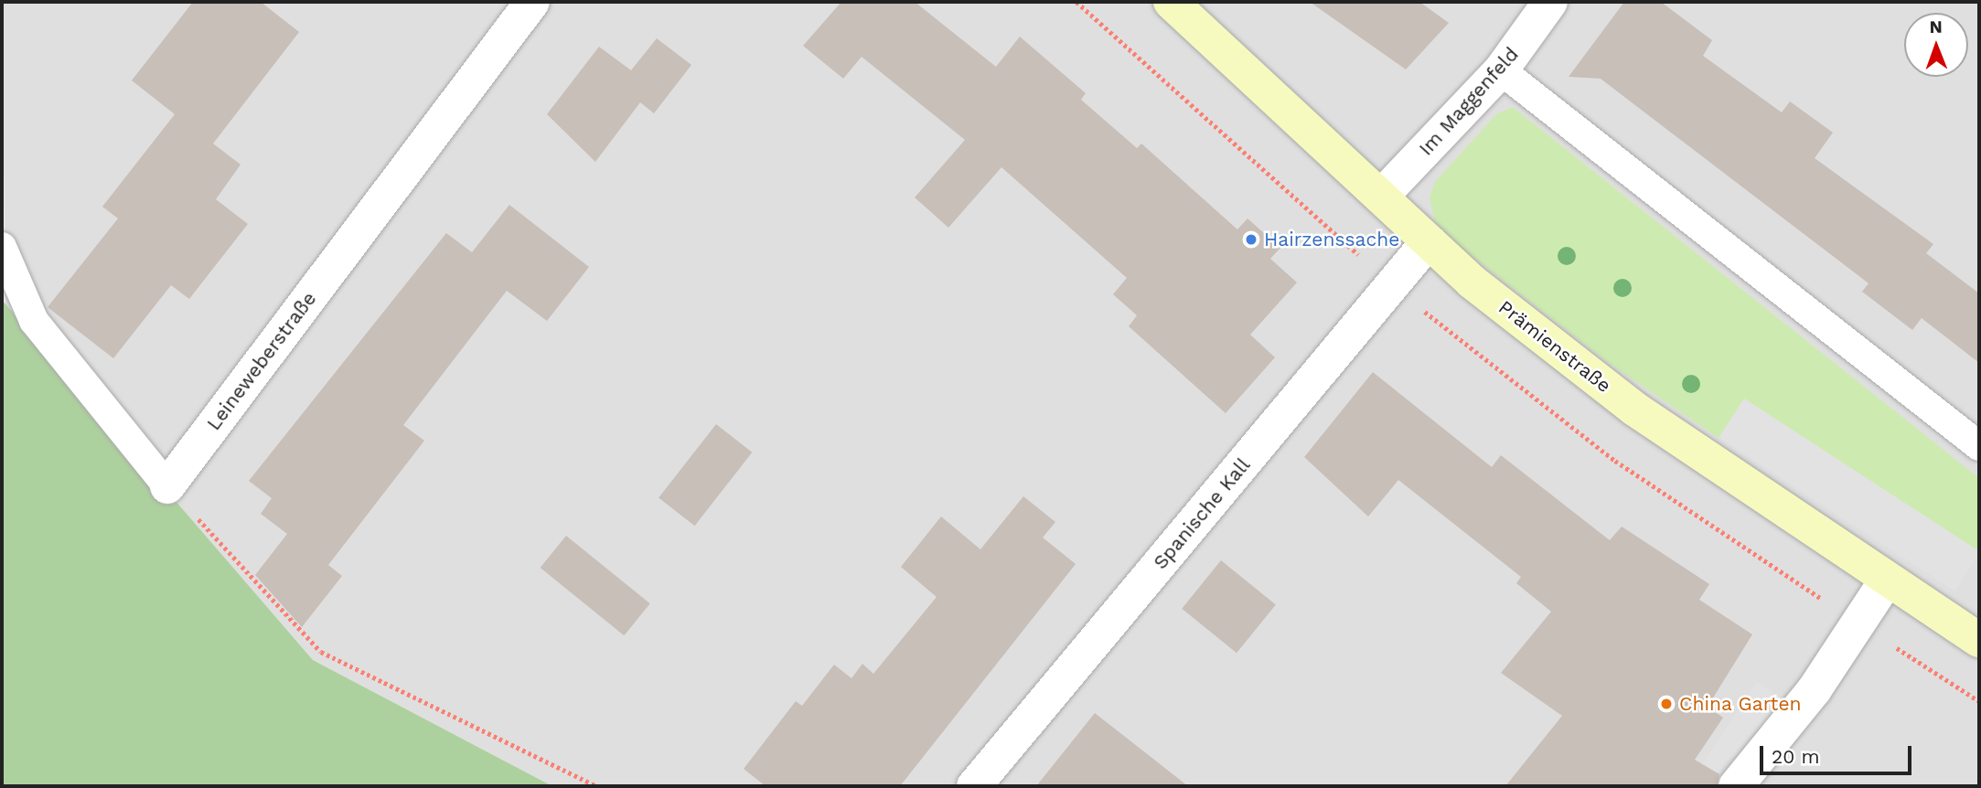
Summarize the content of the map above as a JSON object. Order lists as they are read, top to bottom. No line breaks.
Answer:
{"streets":{"street":["Im Maggenfeld","Prämienstraße","Leineweberstraße","Spanische Kall"]},"crossings":[["Im Maggenfeld","Prämienstraße"],["Prämienstraße","Spanische Kall"]],"places":["Hairzenssache","China Garten"],"scale_bar":"20 m","north":"top"}
